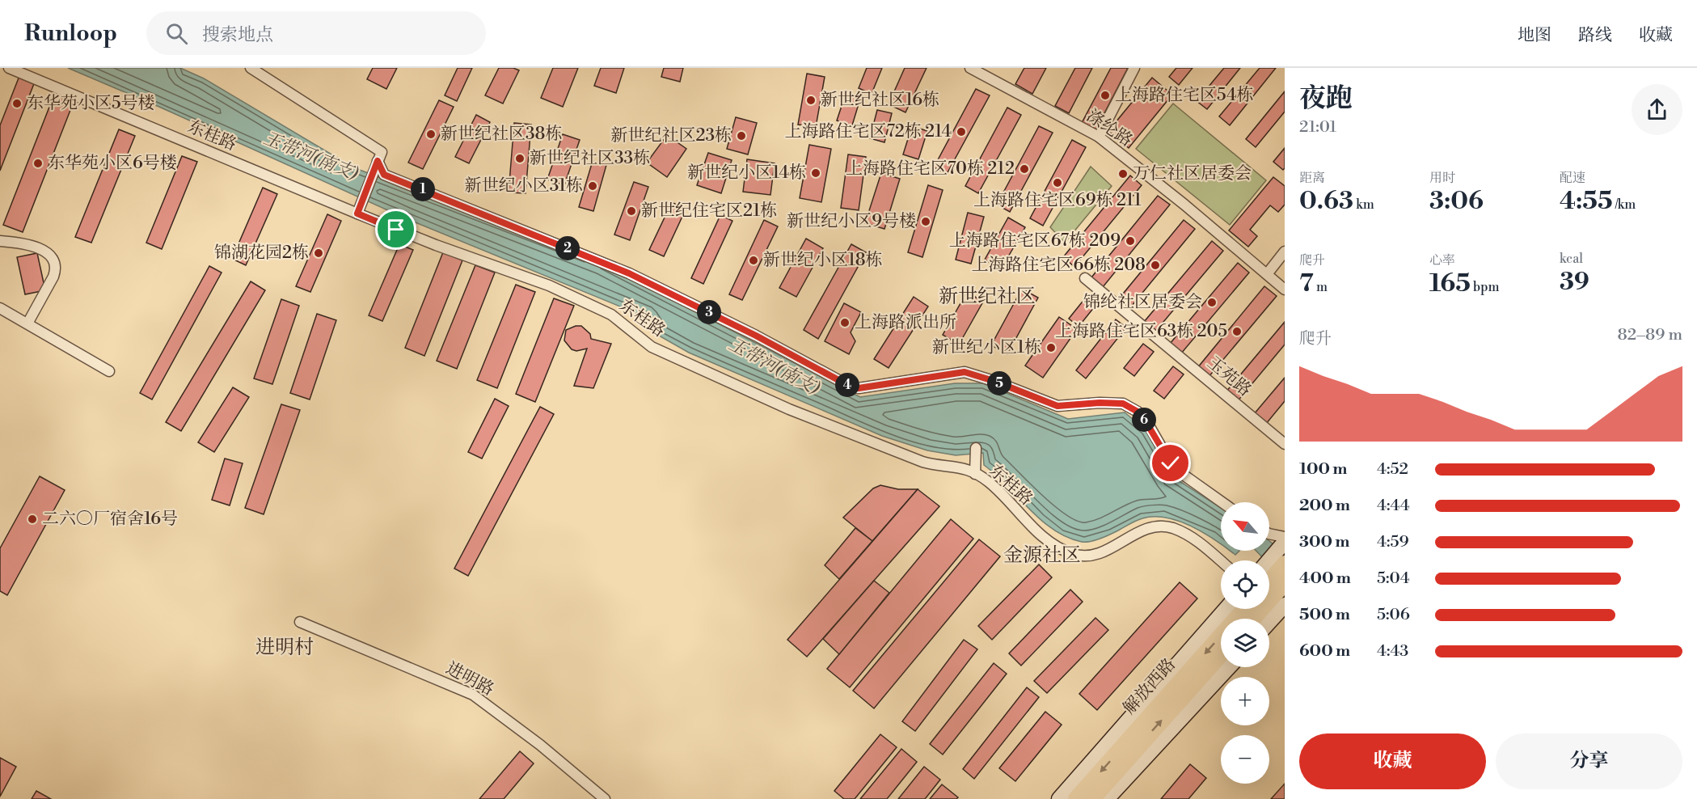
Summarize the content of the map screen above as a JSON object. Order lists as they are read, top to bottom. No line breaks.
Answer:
{"streets":{"main road":["解放西路"],"street":["涤纶路","东桂路","玉苑路","进明路"]},"districts":["新世纪社区","金源社区","进明村"],"water":["玉带河(南支)"],"places":["上海路住宅区54栋","新世纪社区16栋","东华苑小区5号楼","上海路住宅区72栋 214","新世纪社区38栋","新世纪社区23栋","新世纪社区33栋","东华苑小区6号楼","上海路住宅区70栋 212","新世纪小区14栋","万仁社区居委会","上海路住宅区69栋 211","新世纪小区31栋","新世纪住宅区21栋","新世纪小区9号楼","上海路住宅区67栋 209","锦湖花园2栋","新世纪小区18栋","上海路住宅区66栋 208","锦纶社区居委会","上海路派出所","上海路住宅区63栋 205","新世纪小区1栋","二六〇厂宿舍16号"],"north":"top left","page":{"header":"Runloop","search":"搜索地点","nav":["地图","路线","收藏"],"heading":["夜跑","21:01"],"stats":[["距离","0.63 km"],["用时","3:06"],["配速","4:55 /km"],["爬升","7 m"],["心率","165 bpm"],["kcal","39"]],"pins":["1","2","3","5","4","6"],"chart":["爬升","82–89 m"],"list":[{"name":"100 m","note":"4:52"},{"name":"200 m","note":"4:44"},{"name":"300 m","note":"4:59"},{"name":"400 m","note":"5:04"},{"name":"500 m","note":"5:06"},{"name":"600 m","note":"4:43"}],"map_buttons":["+","−"],"buttons":["收藏","分享"]}}
